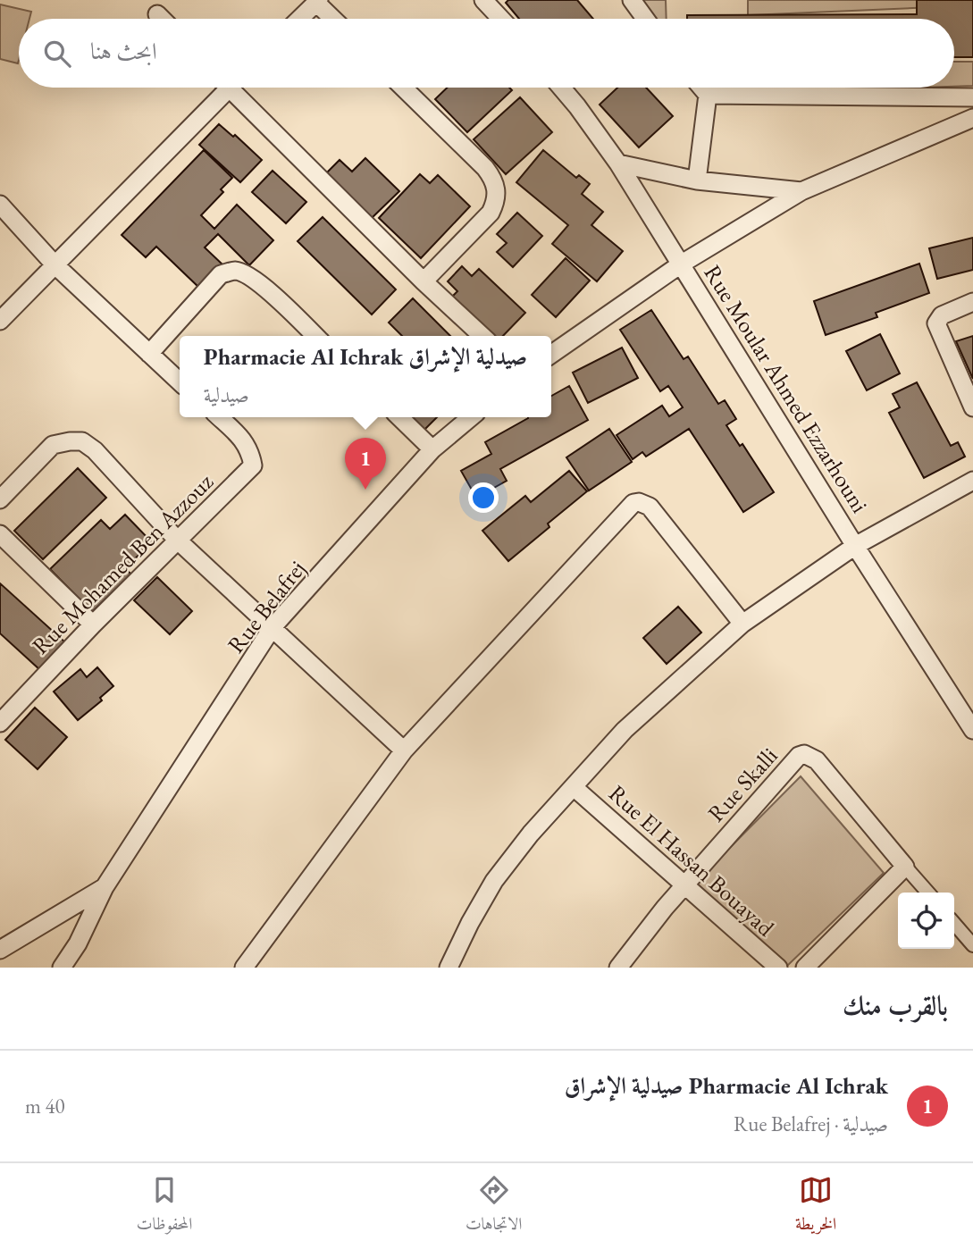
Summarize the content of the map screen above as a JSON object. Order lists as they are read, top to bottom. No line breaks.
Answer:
{"streets":{"street":["Rue Moular Ahmed Ezzarhouni","Rue Mohamed Ben Azzouz","Rue Belafrej","Rue Skalli","Rue El Hassan Bouayad"]},"crossings":[["Rue Skalli","Rue El Hassan Bouayad"]],"page":{"search":"ابحث هنا","popup":["Pharmacie Al Ichrak صيدلية الإشراق","صيدلية"],"pins":"1","heading":"بالقرب منك","list":[{"mark":"1","name":"Pharmacie Al Ichrak صيدلية الإشراق","note":"صيدلية · Rue Belafrej","value":"40 m"}],"nav":["الخريطة","الاتجاهات","المحفوظات"]}}
